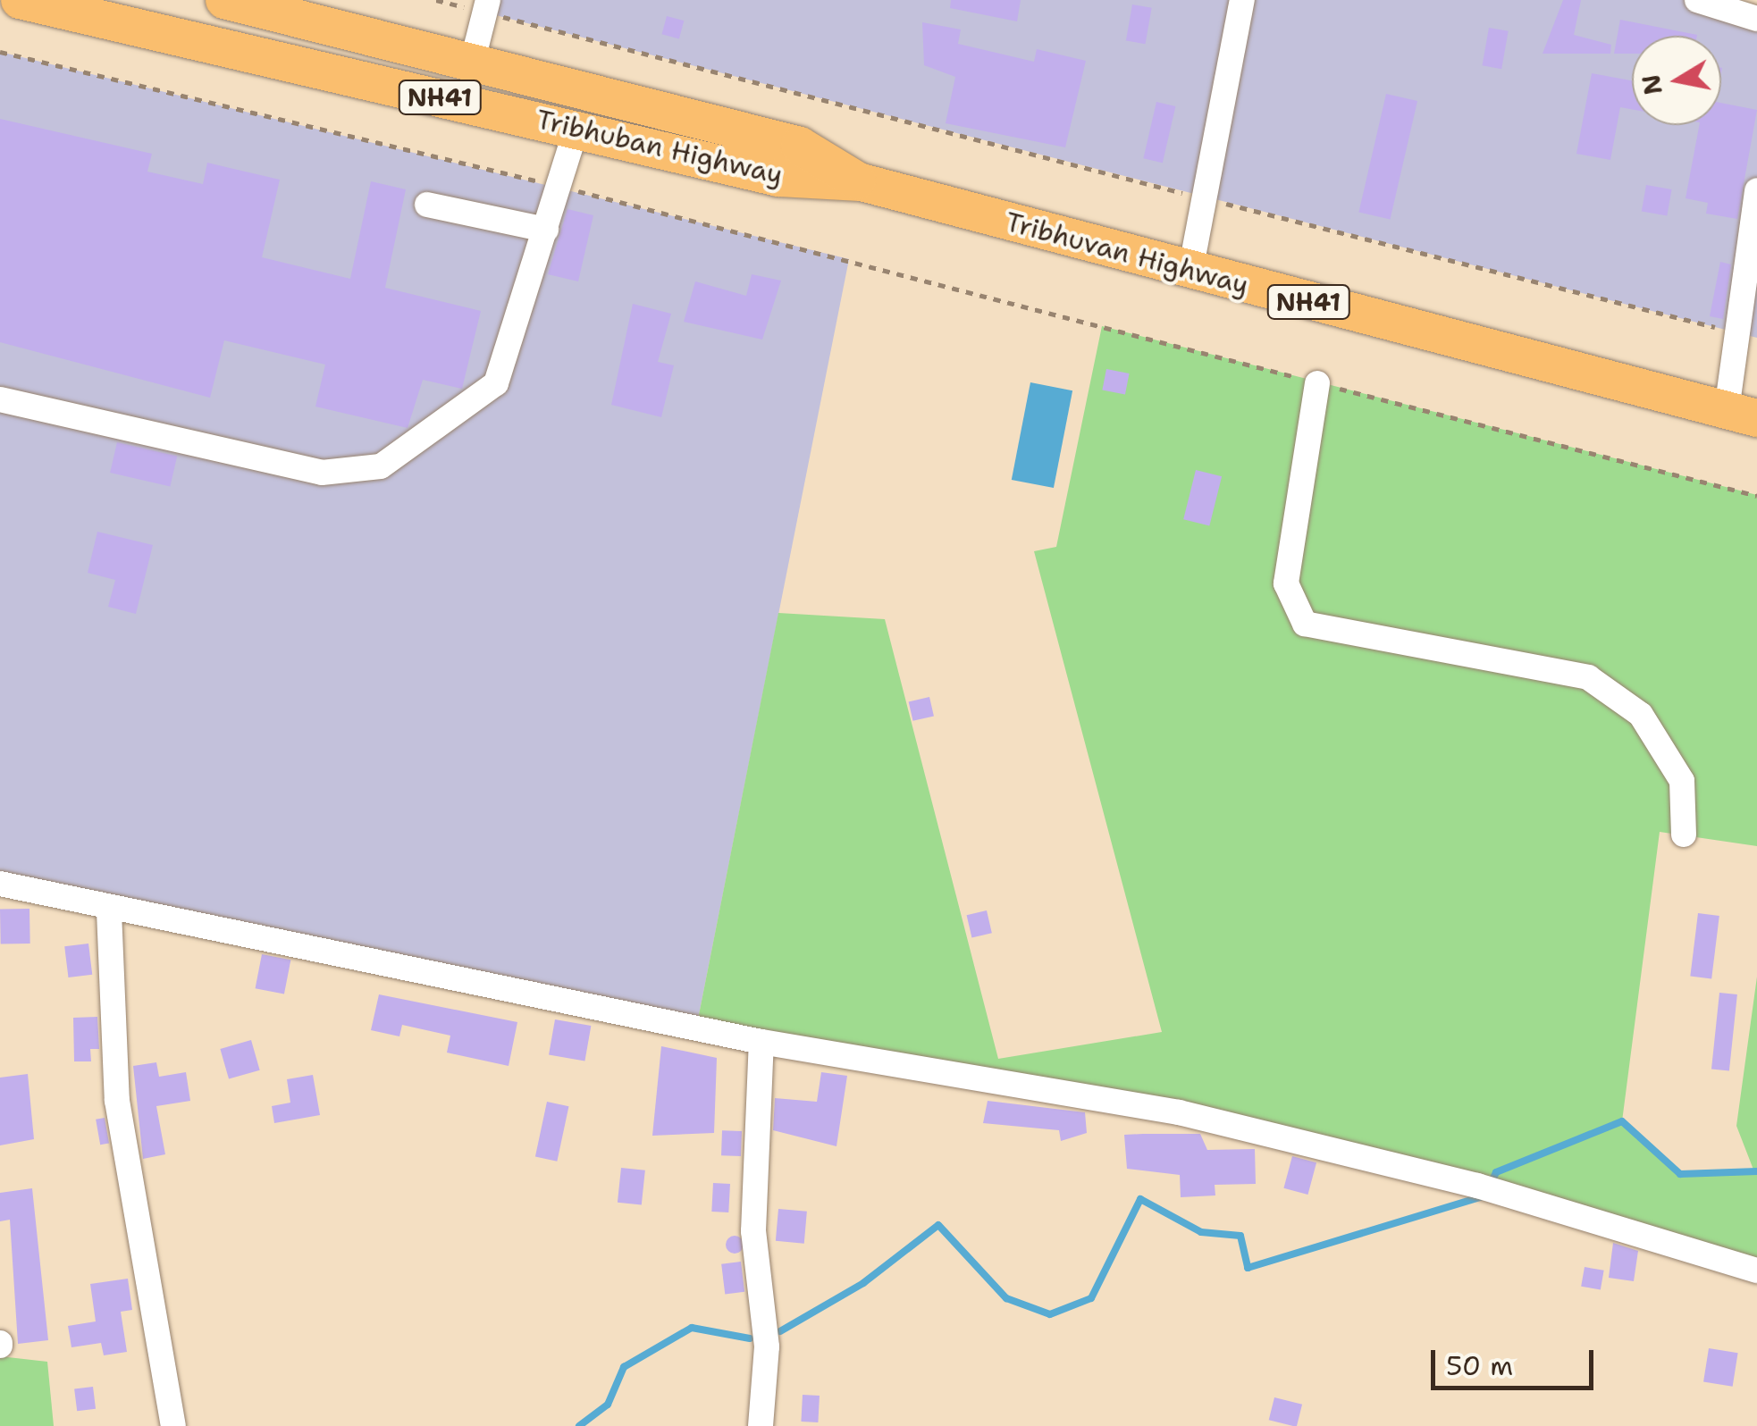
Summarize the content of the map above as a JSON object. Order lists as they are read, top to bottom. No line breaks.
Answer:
{"streets":{"highway":["NH41","Tribhuban Highway","Tribhuvan Highway"]},"crossings":[["Tribhuban Highway","Tribhuvan Highway"]],"scale_bar":"50 m","north":"left"}
